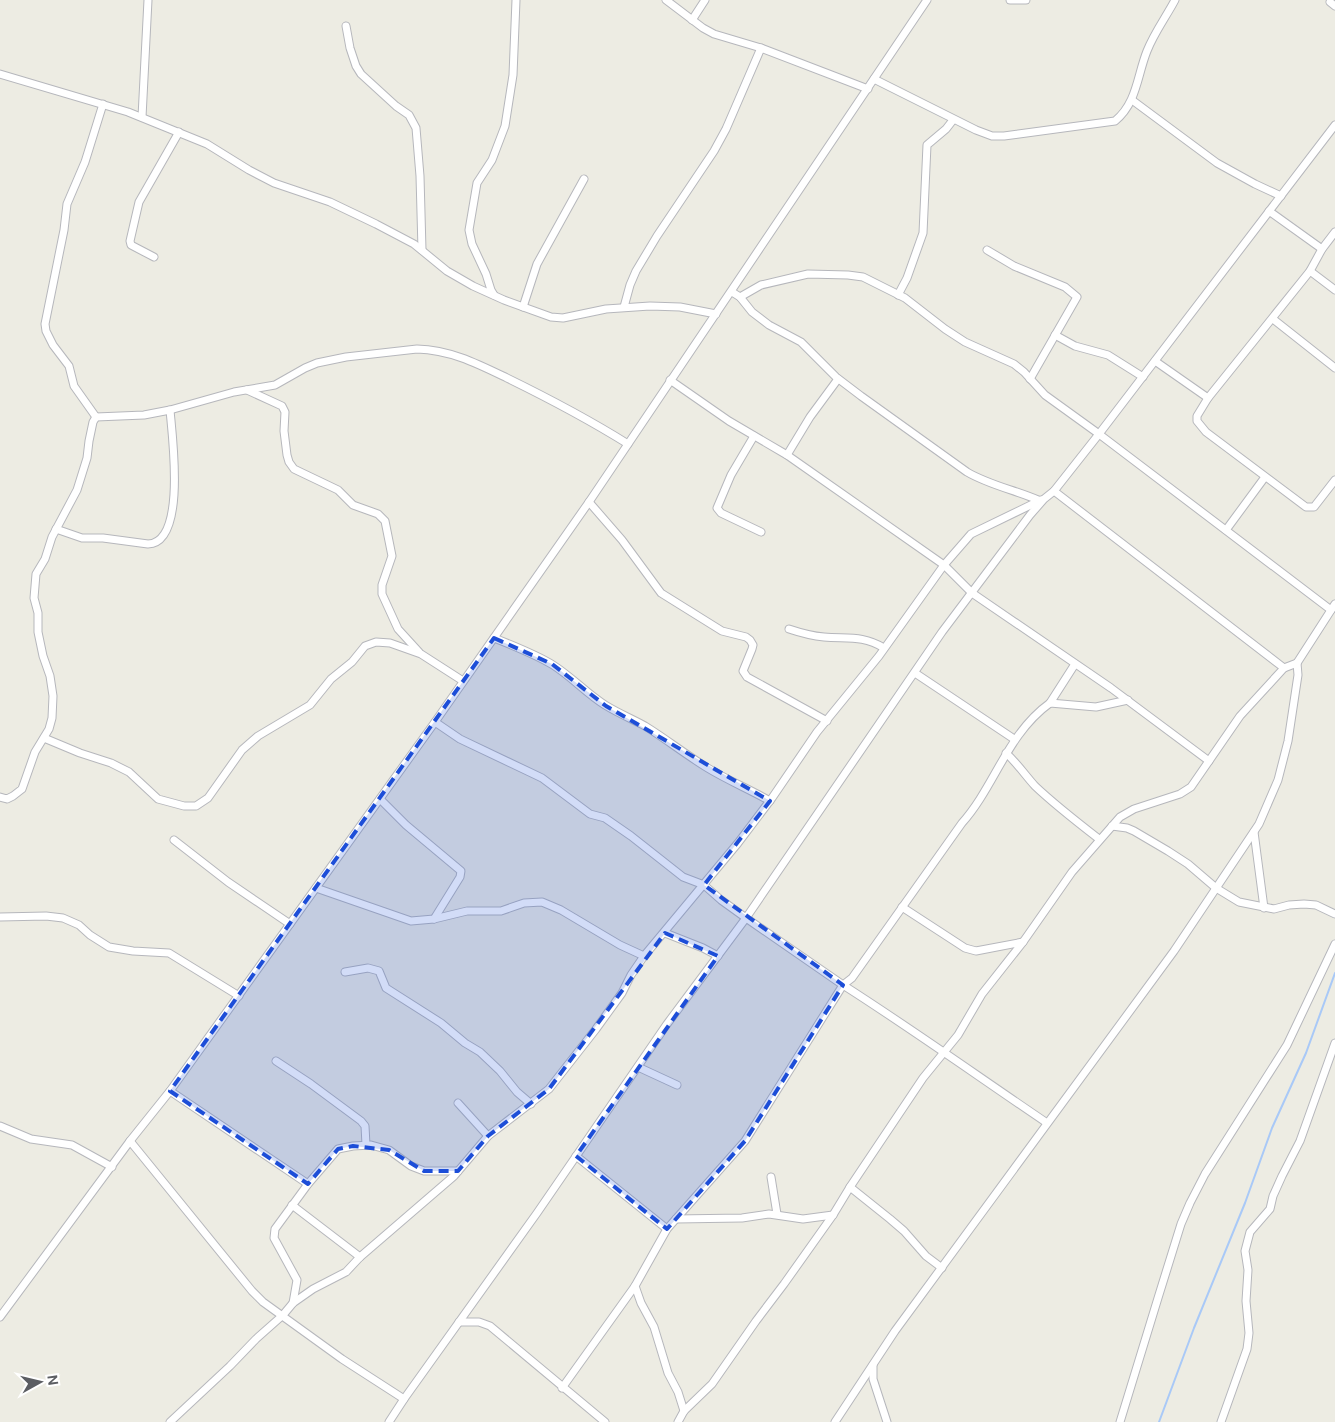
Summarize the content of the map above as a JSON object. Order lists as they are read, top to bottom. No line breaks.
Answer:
{"north":"right"}
